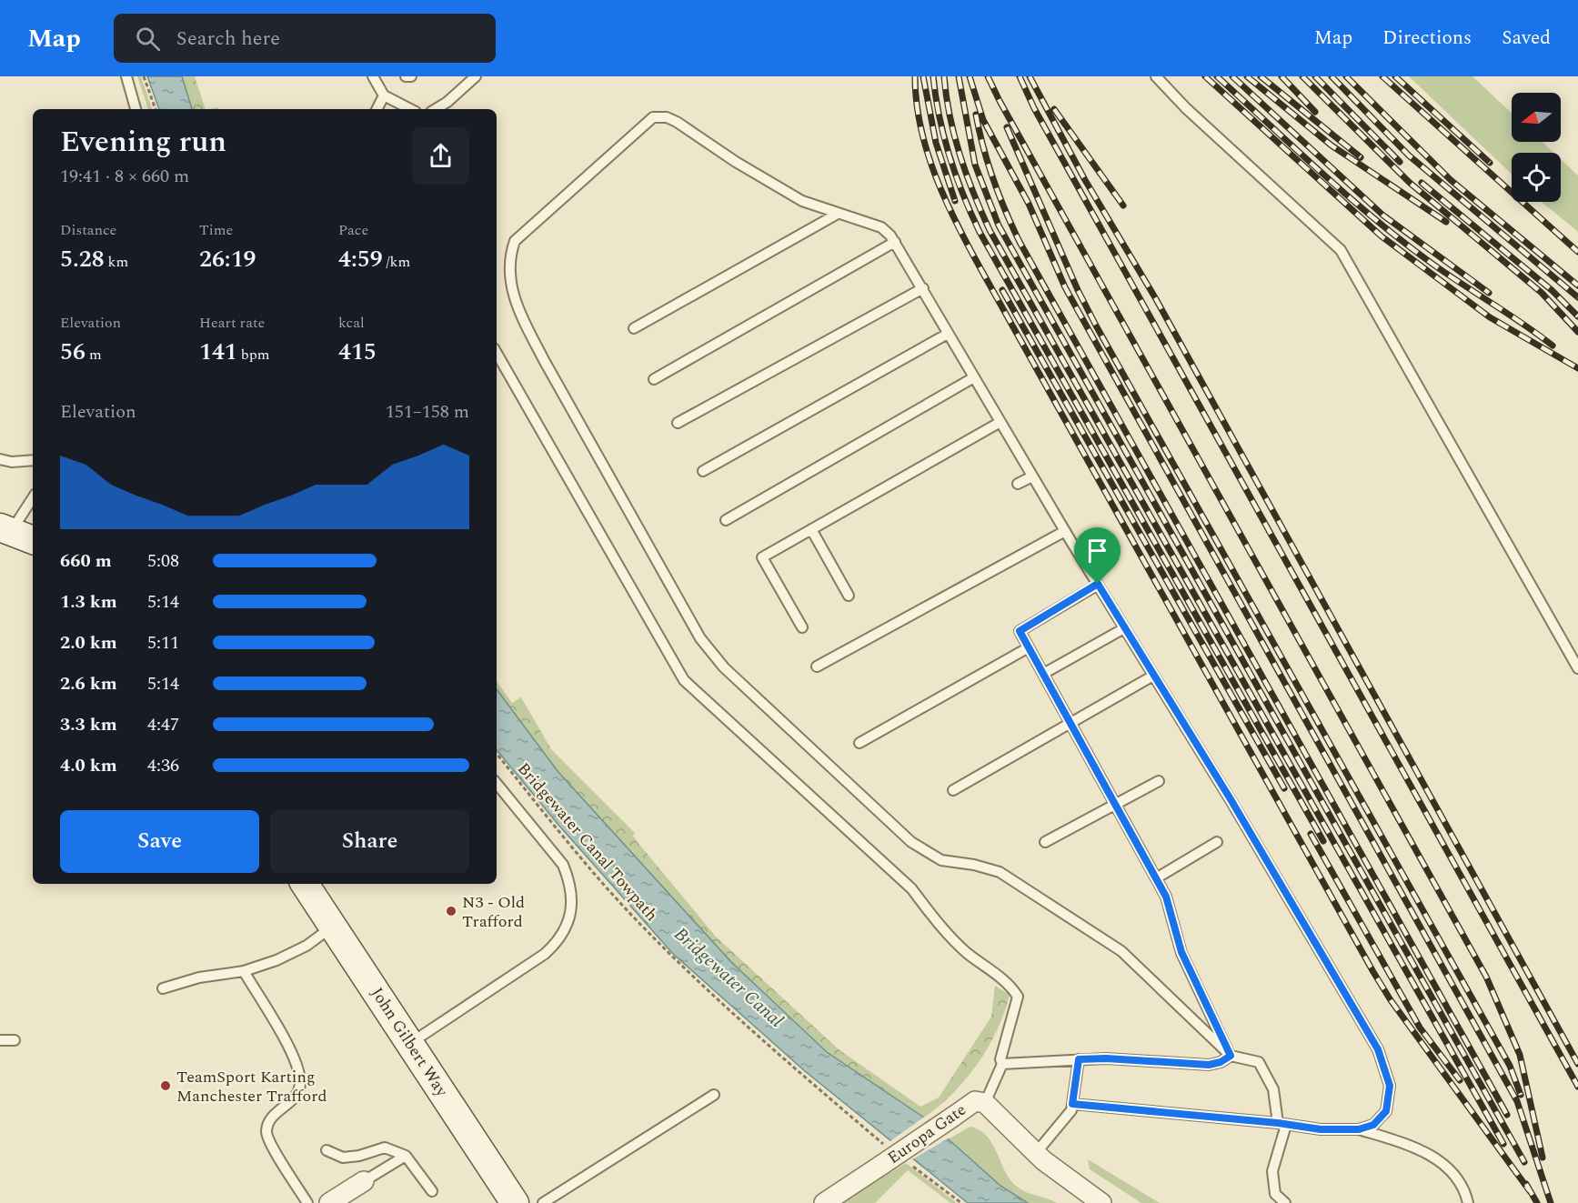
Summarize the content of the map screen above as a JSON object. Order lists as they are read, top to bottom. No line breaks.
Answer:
{"streets":{"street":["John Gilbert Way","Europa Gate"],"path":["Bridgewater Canal Towpath"]},"water":["Bridgewater Canal"],"places":["N3 - Old Trafford","TeamSport Karting Manchester Trafford"],"north":"left","page":{"header":"Map","search":"Search here","nav":["Map","Directions","Saved"],"heading":["Evening run","19:41 · 8 × 660 m"],"stats":[["Distance","5.28 km"],["Time","26:19"],["Pace","4:59 /km"],["Elevation","56 m"],["Heart rate","141 bpm"],["kcal","415"]],"chart":["Elevation","151–158 m"],"list":[{"name":"660 m","note":"5:08"},{"name":"1.3 km","note":"5:14"},{"name":"2.0 km","note":"5:11"},{"name":"2.6 km","note":"5:14"},{"name":"3.3 km","note":"4:47"},{"name":"4.0 km","note":"4:36"}],"buttons":["Save","Share"]}}
